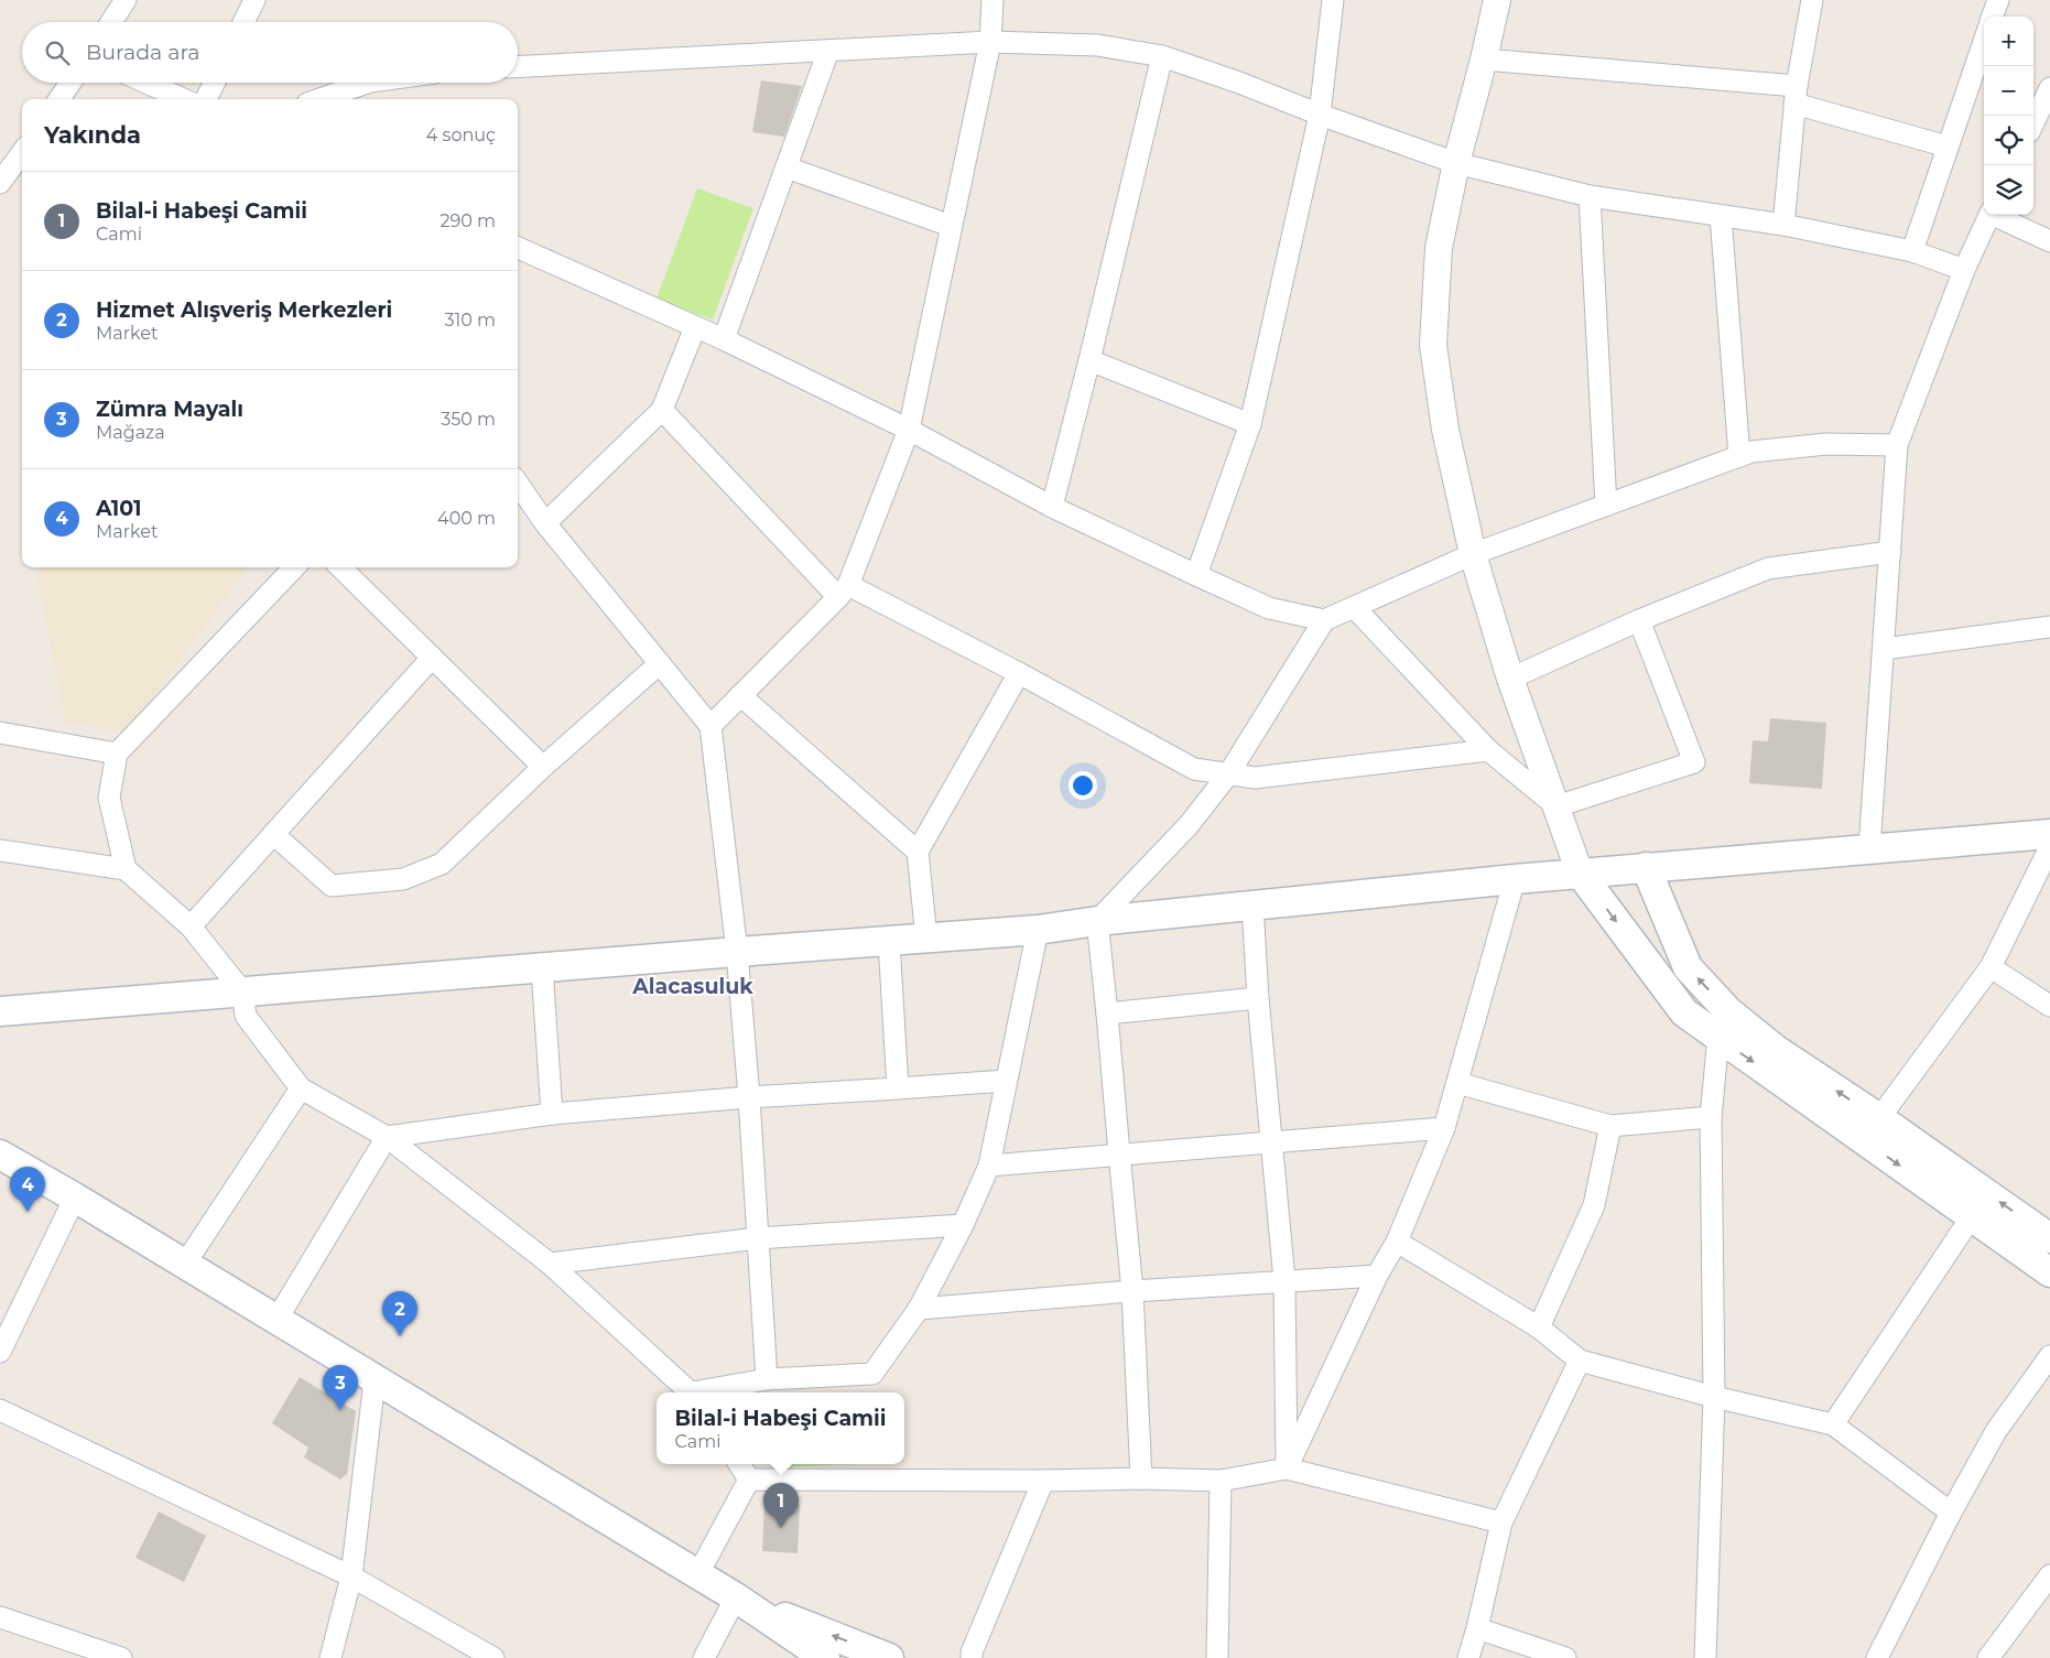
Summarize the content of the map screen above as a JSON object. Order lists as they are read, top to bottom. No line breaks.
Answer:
{"districts":["Alacasuluk"],"page":{"map_buttons":["+","−"],"search":"Burada ara","heading":["Yakında","4 sonuç"],"list":[{"mark":"1","name":"Bilal-i Habeşi Camii","note":"Cami","value":"290 m"},{"mark":"2","name":"Hizmet Alışveriş Merkezleri","note":"Market","value":"310 m"},{"mark":"3","name":"Zümra Mayalı","note":"Mağaza","value":"350 m"},{"mark":"4","name":"A101","note":"Market","value":"400 m"}],"pins":["4","2","3","1"],"popup":["Bilal-i Habeşi Camii","Cami"]}}
